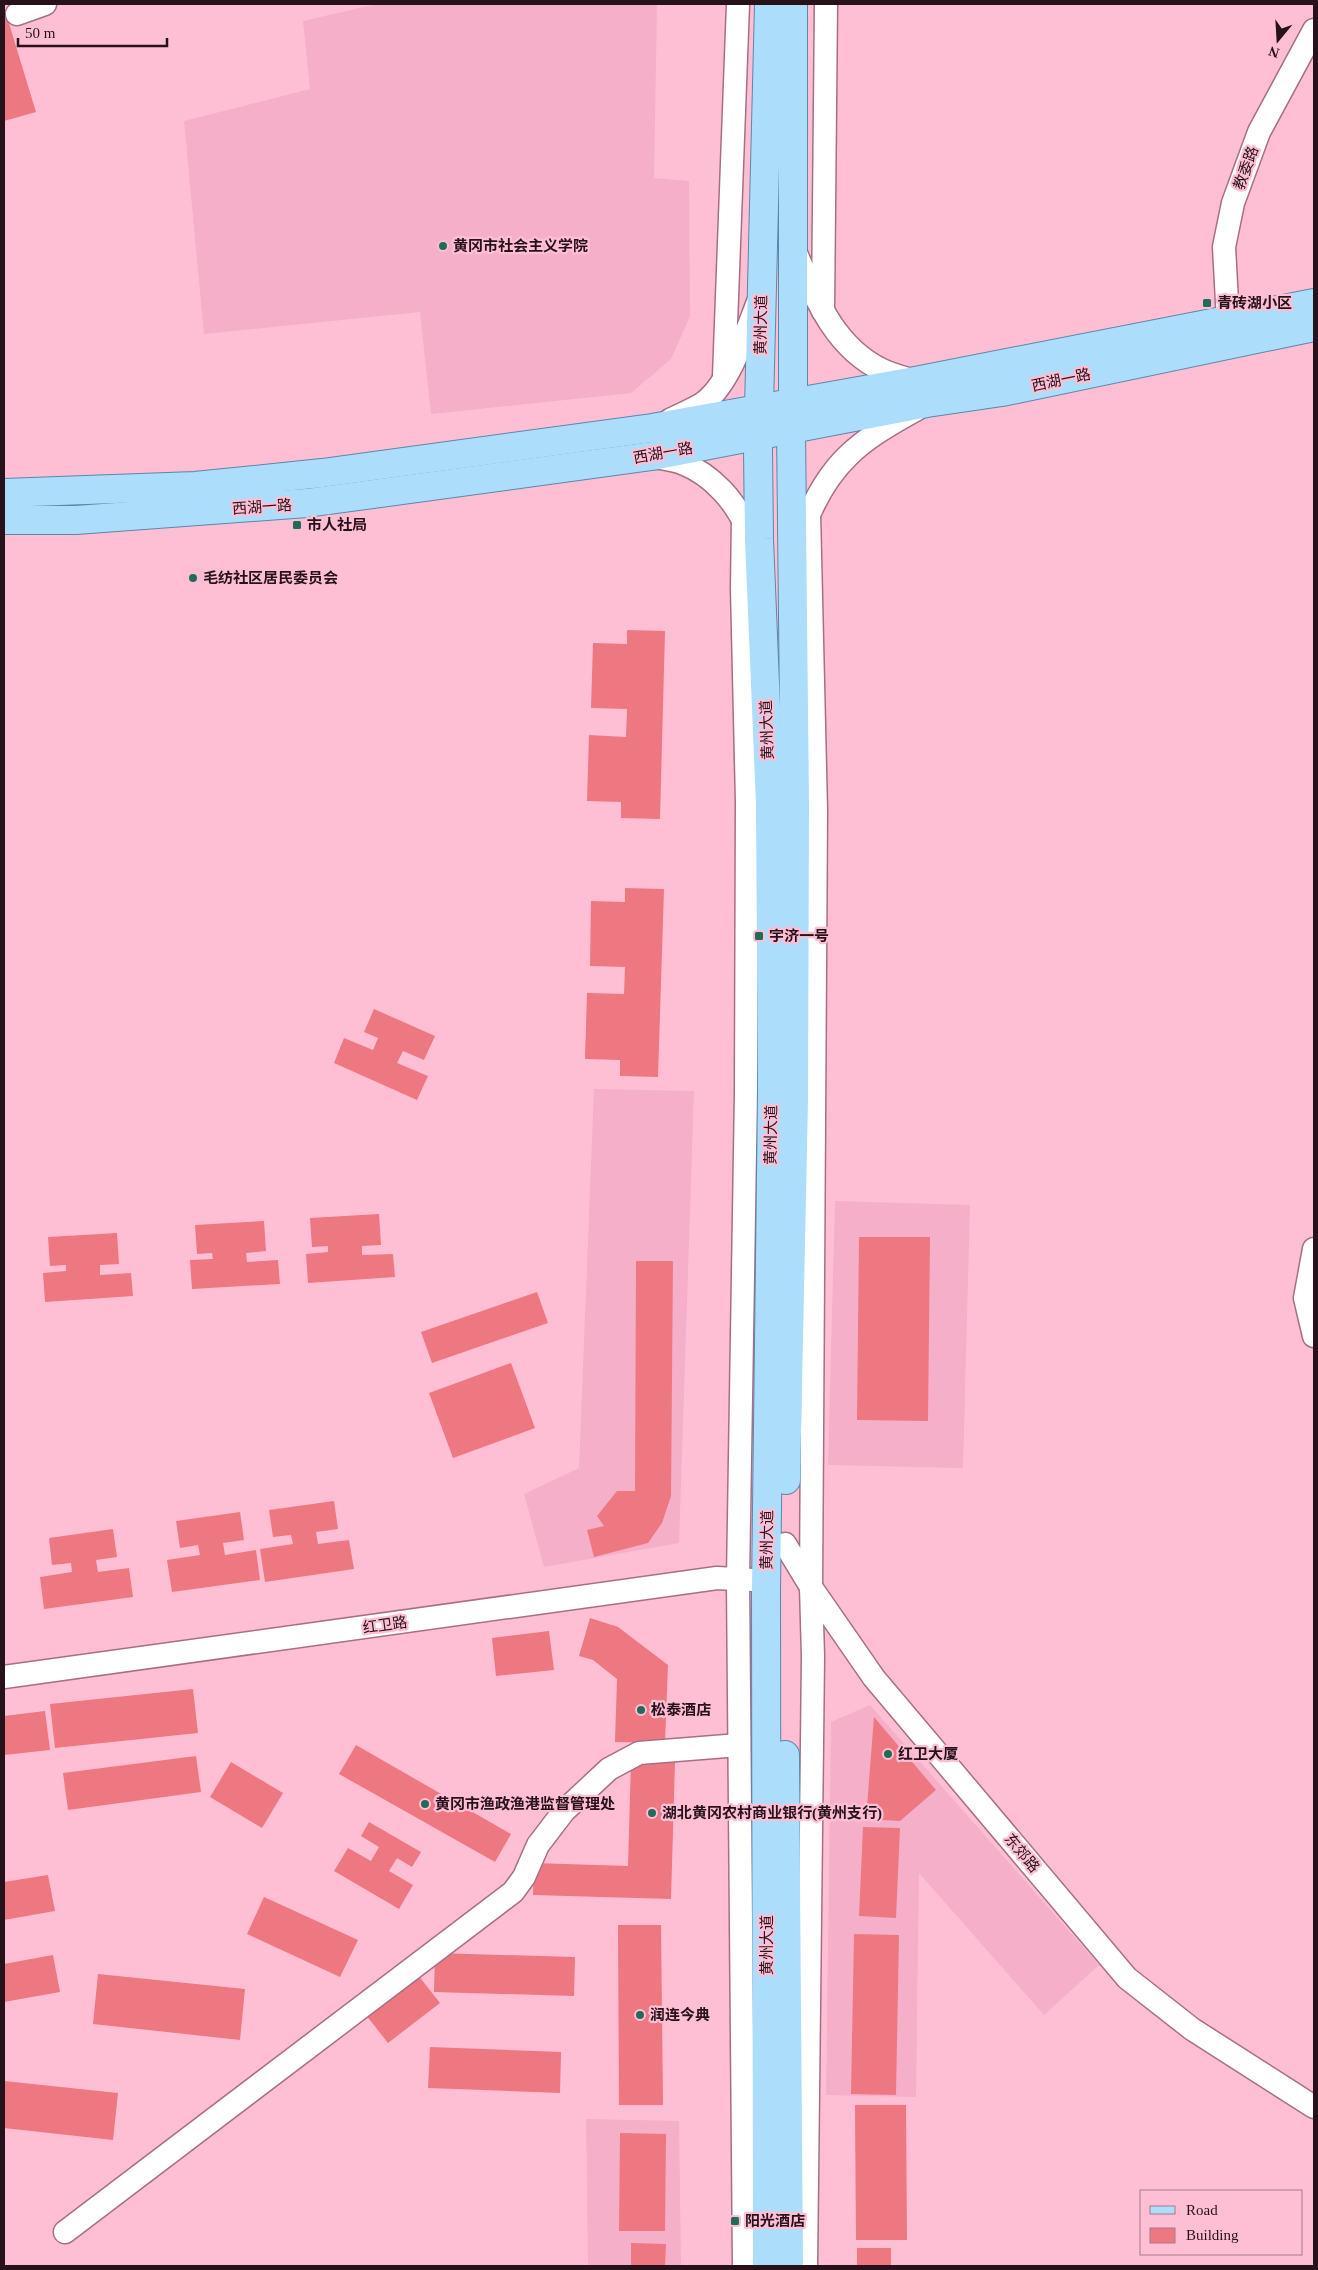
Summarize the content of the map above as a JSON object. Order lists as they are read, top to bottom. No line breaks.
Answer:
{"streets":{"main road":["黄州大道","西湖一路"],"street":["教委路","红卫路","东郊路"]},"crossings":[["教委路","西湖一路"],["黄州大道","西湖一路"],["黄州大道","红卫路"],["黄州大道","东郊路"]],"places":{"other":["黄冈市社会主义学院","毛纺社区居民委员会","松泰酒店","红卫大厦","黄冈市渔政渔港监督管理处","湖北黄冈农村商业银行(黄州支行)","润连今典"],"transit":["青砖湖小区","市人社局","宇济一号","阳光酒店"]},"legend":["Road","Building"],"scale_bar":"50 m","north":"bottom"}
